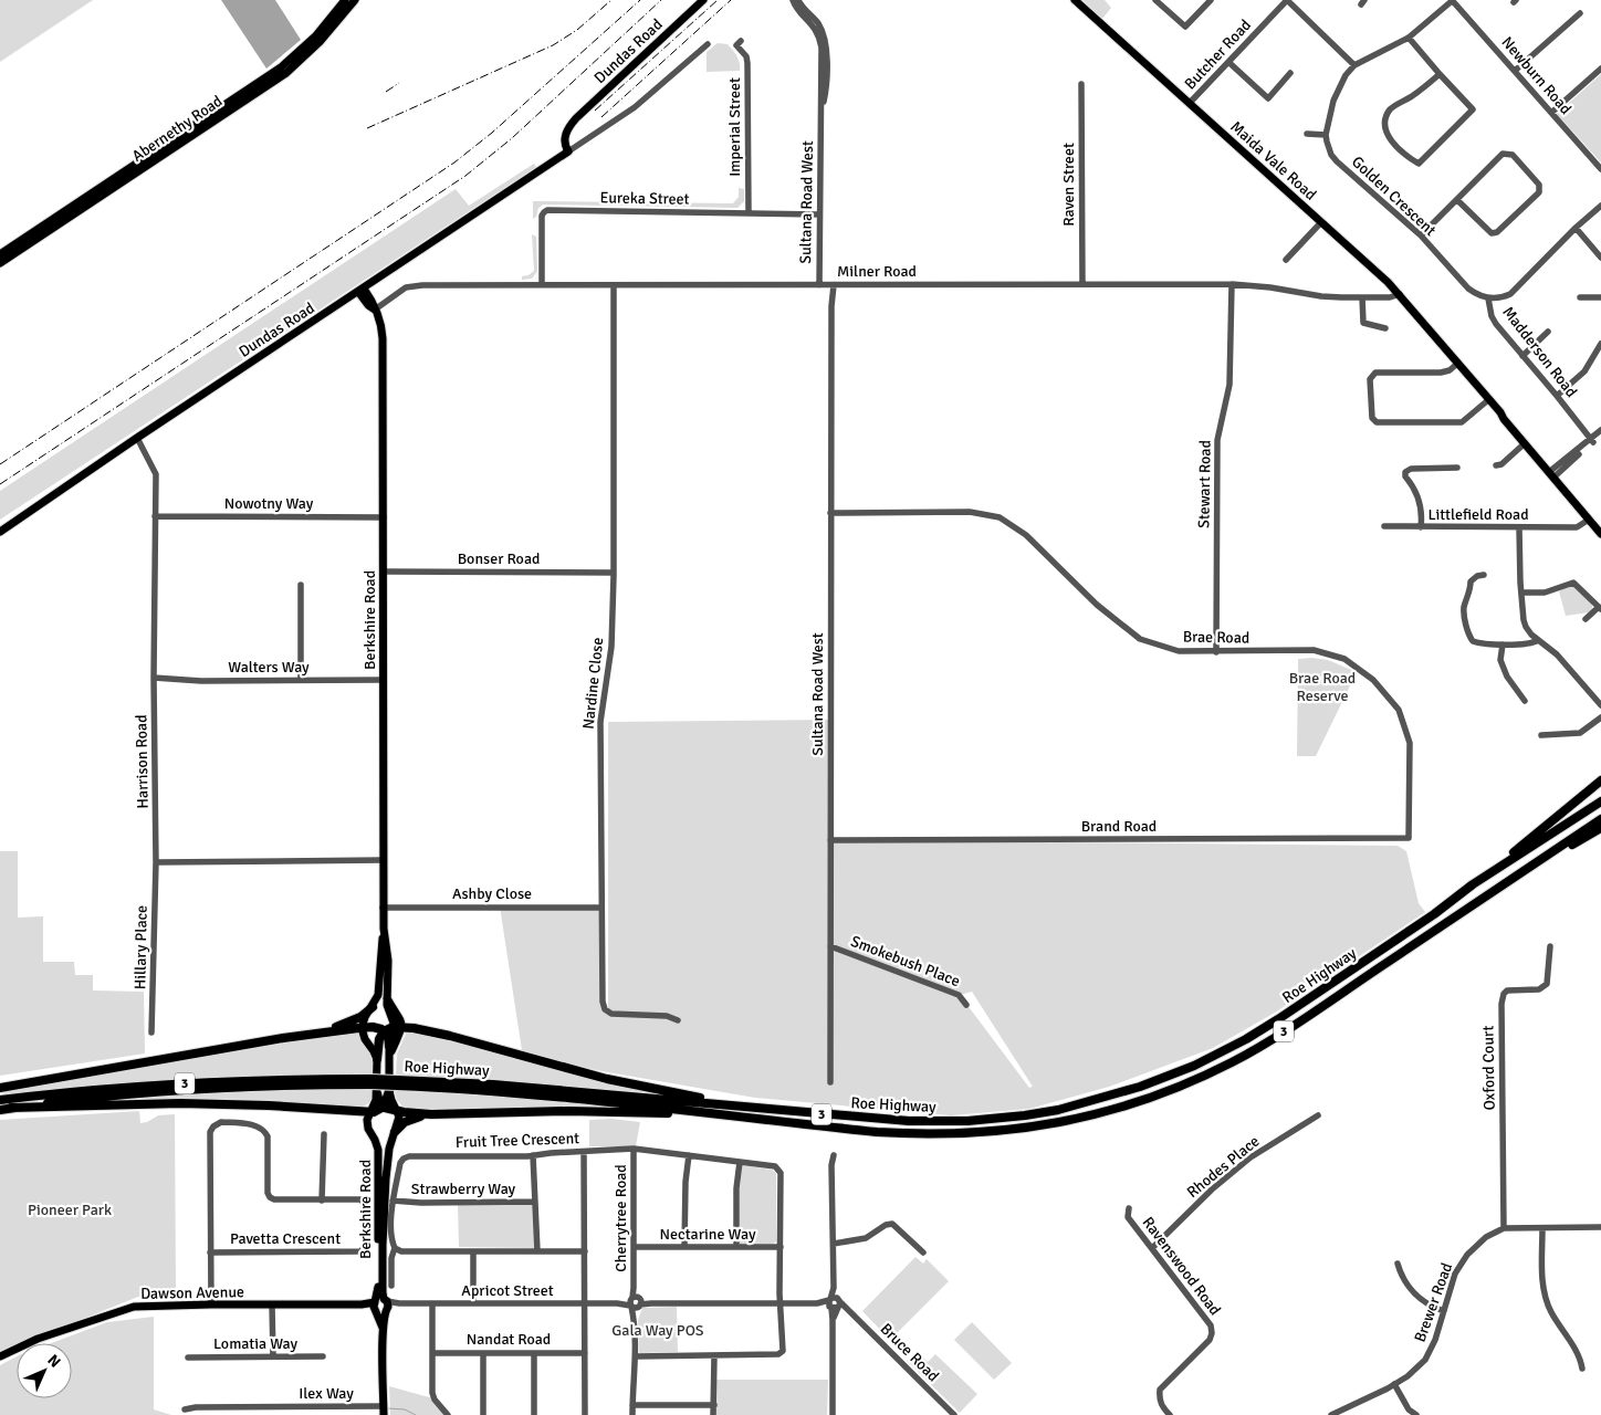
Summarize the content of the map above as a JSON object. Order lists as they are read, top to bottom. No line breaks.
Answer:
{"streets":{"highway":["Roe Highway","3"],"main road":["Dundas Road","Abernethy Road","Maida Vale Road","Berkshire Road","Dawson Avenue"],"street":["Butcher Road","Newburn Road","Imperial Street","Raven Street","Golden Crescent","Eureka Street","Sultana Road West","Milner Road","Madderson Road","Stewart Road","Nowotny Way","Littlefield Road","Bonser Road","Brae Road","Walters Way","Nardine Close","Harrison Road","Brand Road","Ashby Close","Hillary Place","Smokebush Place","Oxford Court","Fruit Tree Crescent","Rhodes Place","Strawberry Way","Cherrytree Road","Nectarine Way","Pavetta Crescent","Ravenswood Road","Apricot Street","Brewer Road","Nandat Road","Lomatia Way","Bruce Road","Ilex Way"]},"crossings":[["Dundas Road","Berkshire Road"],["Dundas Road","Harrison Road"],["Butcher Road","Maida Vale Road"],["Imperial Street","Eureka Street"],["Maida Vale Road","Milner Road"],["Maida Vale Road","Littlefield Road"],["Raven Street","Milner Road"],["Golden Crescent","Madderson Road"],["Eureka Street","Sultana Road West"],["Eureka Street","Milner Road"],["Sultana Road West","Milner Road"],["Sultana Road West","Brae Road"],["Sultana Road West","Brand Road"],["Sultana Road West","Smokebush Place"],["Milner Road","Stewart Road"],["Milner Road","Berkshire Road"],["Milner Road","Nardine Close"],["Stewart Road","Brae Road"],["Nowotny Way","Berkshire Road"],["Nowotny Way","Harrison Road"],["Bonser Road","Berkshire Road"],["Bonser Road","Nardine Close"],["Berkshire Road","Walters Way"],["Berkshire Road","Ashby Close"],["Berkshire Road","Apricot Street"],["Berkshire Road","Dawson Avenue"],["Berkshire Road","Ilex Way"],["Brae Road","Brand Road"],["Walters Way","Harrison Road"],["Nardine Close","Ashby Close"],["Harrison Road","Hillary Place"],["Oxford Court","Brewer Road"],["Fruit Tree Crescent","Strawberry Way"],["Fruit Tree Crescent","Cherrytree Road"],["Fruit Tree Crescent","Nectarine Way"],["Fruit Tree Crescent","Apricot Street"],["Rhodes Place","Ravenswood Road"],["Cherrytree Road","Nectarine Way"],["Cherrytree Road","Apricot Street"],["Pavetta Crescent","Dawson Avenue"],["Apricot Street","Dawson Avenue"],["Apricot Street","Bruce Road"]],"parks":["Brae Road Reserve","Pioneer Park","Gala Way POS"],"north":"top right"}
